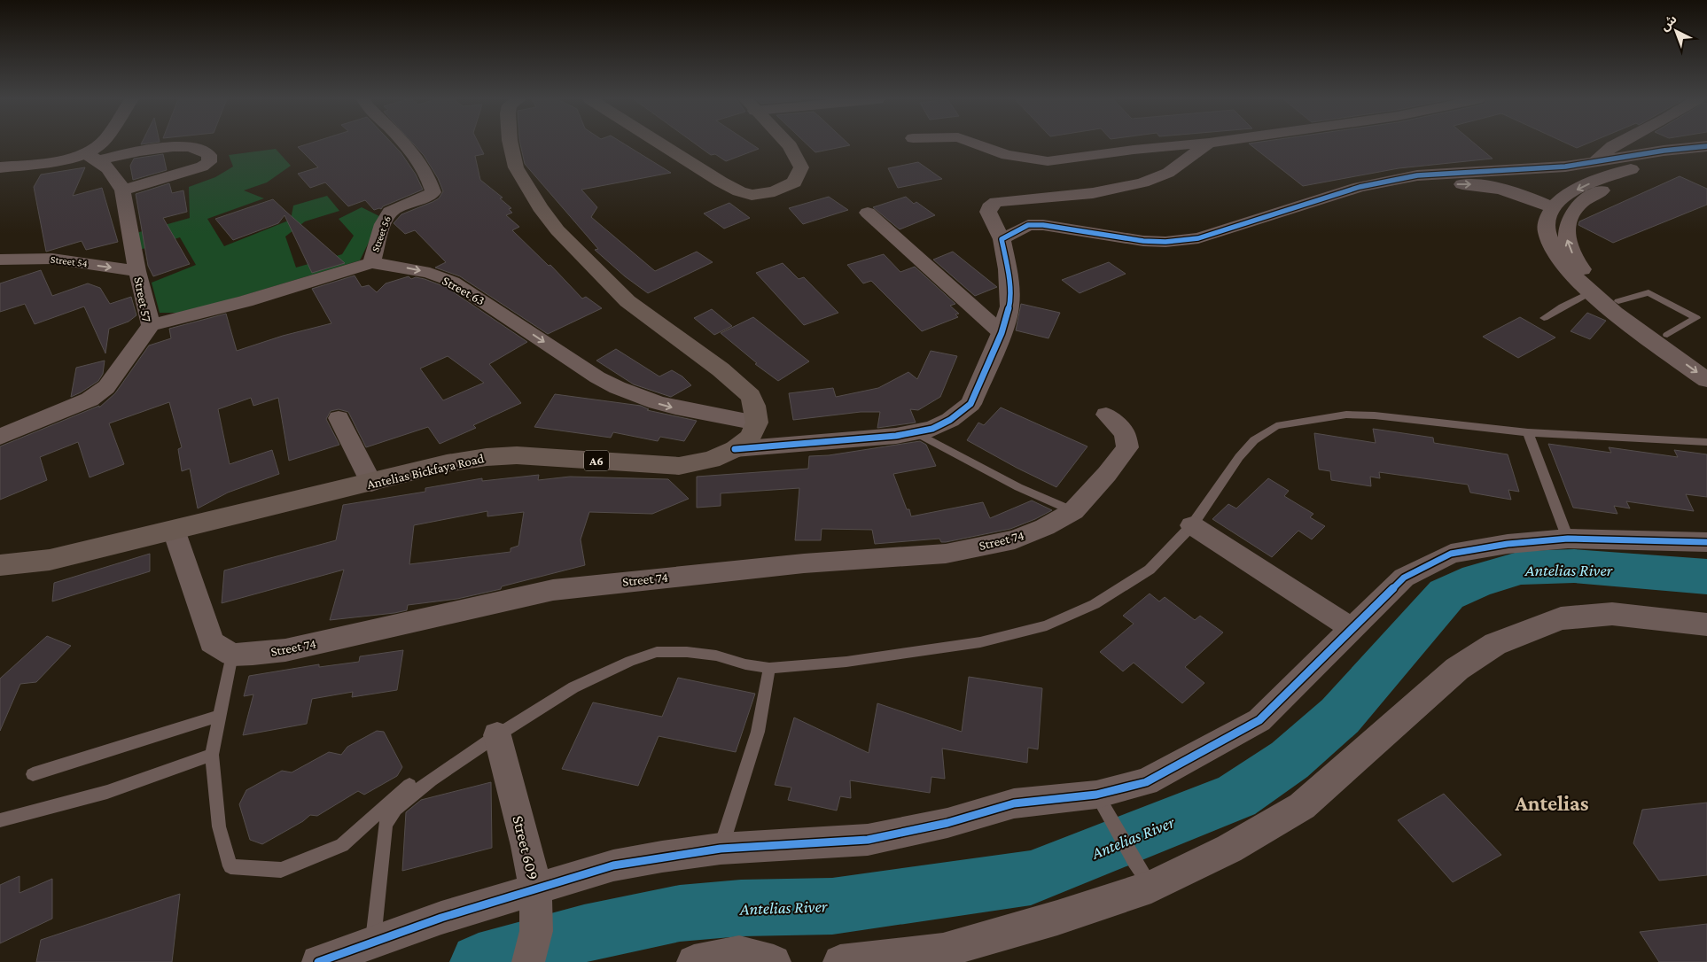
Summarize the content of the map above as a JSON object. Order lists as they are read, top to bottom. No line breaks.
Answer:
{"streets":{"highway":["A6","Antelias Bickfaya Road"],"street":["Street 56","Street 54","Street 63","Street 57","Street 74","Street 609"]},"crossings":[["Street 56","Street 63"],["Street 54","Street 57"],["Street 63","Street 57"],["Street 63","Antelias Bickfaya Road"]],"one_way":["Street 63"],"districts":["Antelias"],"water":["Antelias River"],"north":"top left"}
